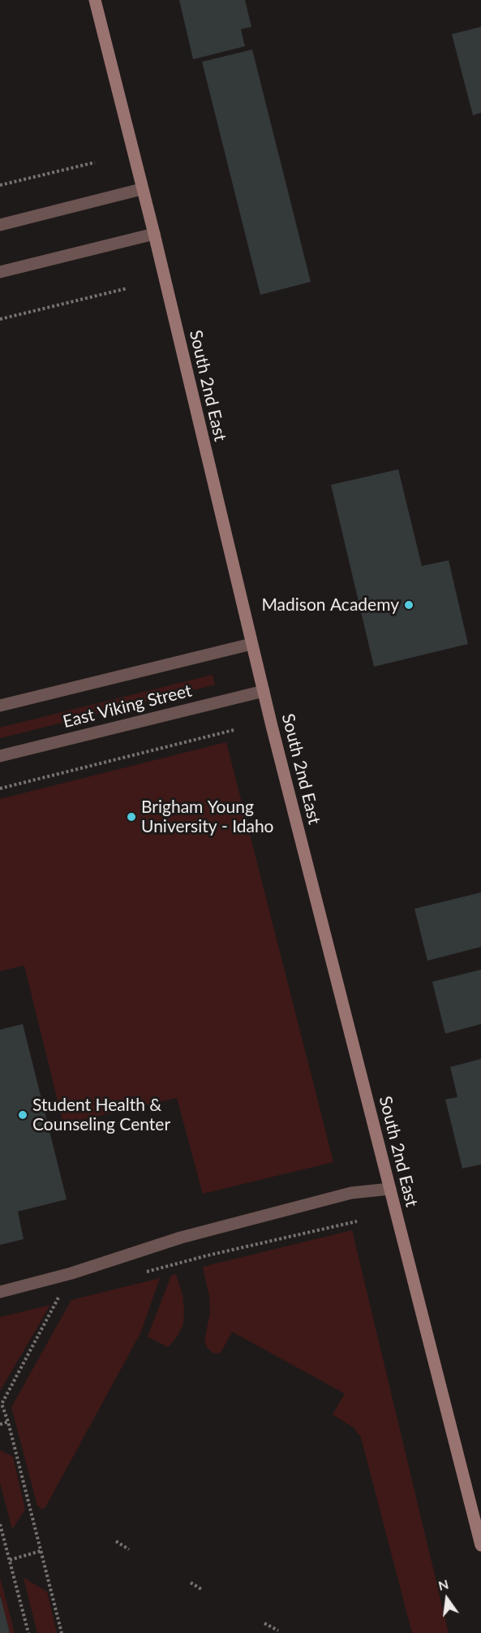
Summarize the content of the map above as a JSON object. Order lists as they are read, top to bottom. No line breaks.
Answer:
{"streets":{"main road":["South 2nd East"],"street":["East Viking Street"]},"crossings":[["South 2nd East","East Viking Street"]],"places":["Madison Academy","Brigham Young University - Idaho","Student Health & Counseling Center"],"north":"top"}
